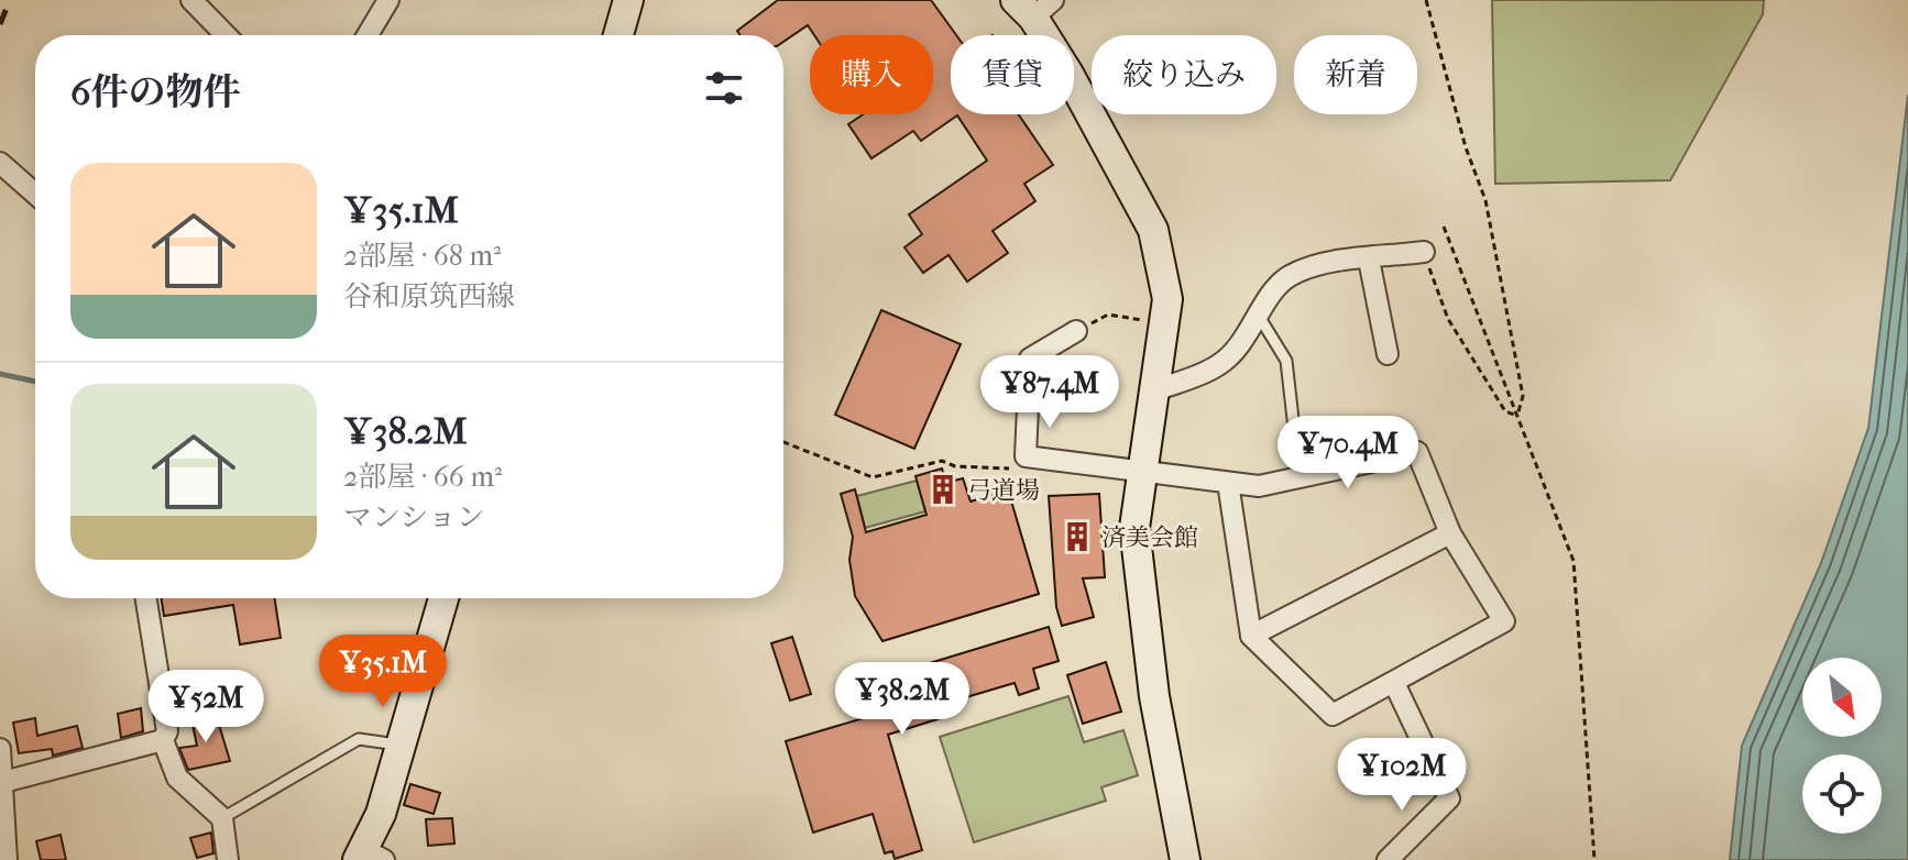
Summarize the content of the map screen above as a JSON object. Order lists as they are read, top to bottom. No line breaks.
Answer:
{"places":{"building":["弓道場","済美会館"]},"north":"bottom right","page":{"chip":["購入","賃貸","絞り込み","新着"],"heading":"6件の物件","list":[{"name":"¥35.1M","note":"2部屋 · 68 m² · 谷和原筑西線"},{"name":"¥38.2M","note":"2部屋 · 66 m² · マンション"}],"price":["¥87.4M","¥70.4M","¥35.1M","¥38.2M","¥52M","¥102M"]}}
